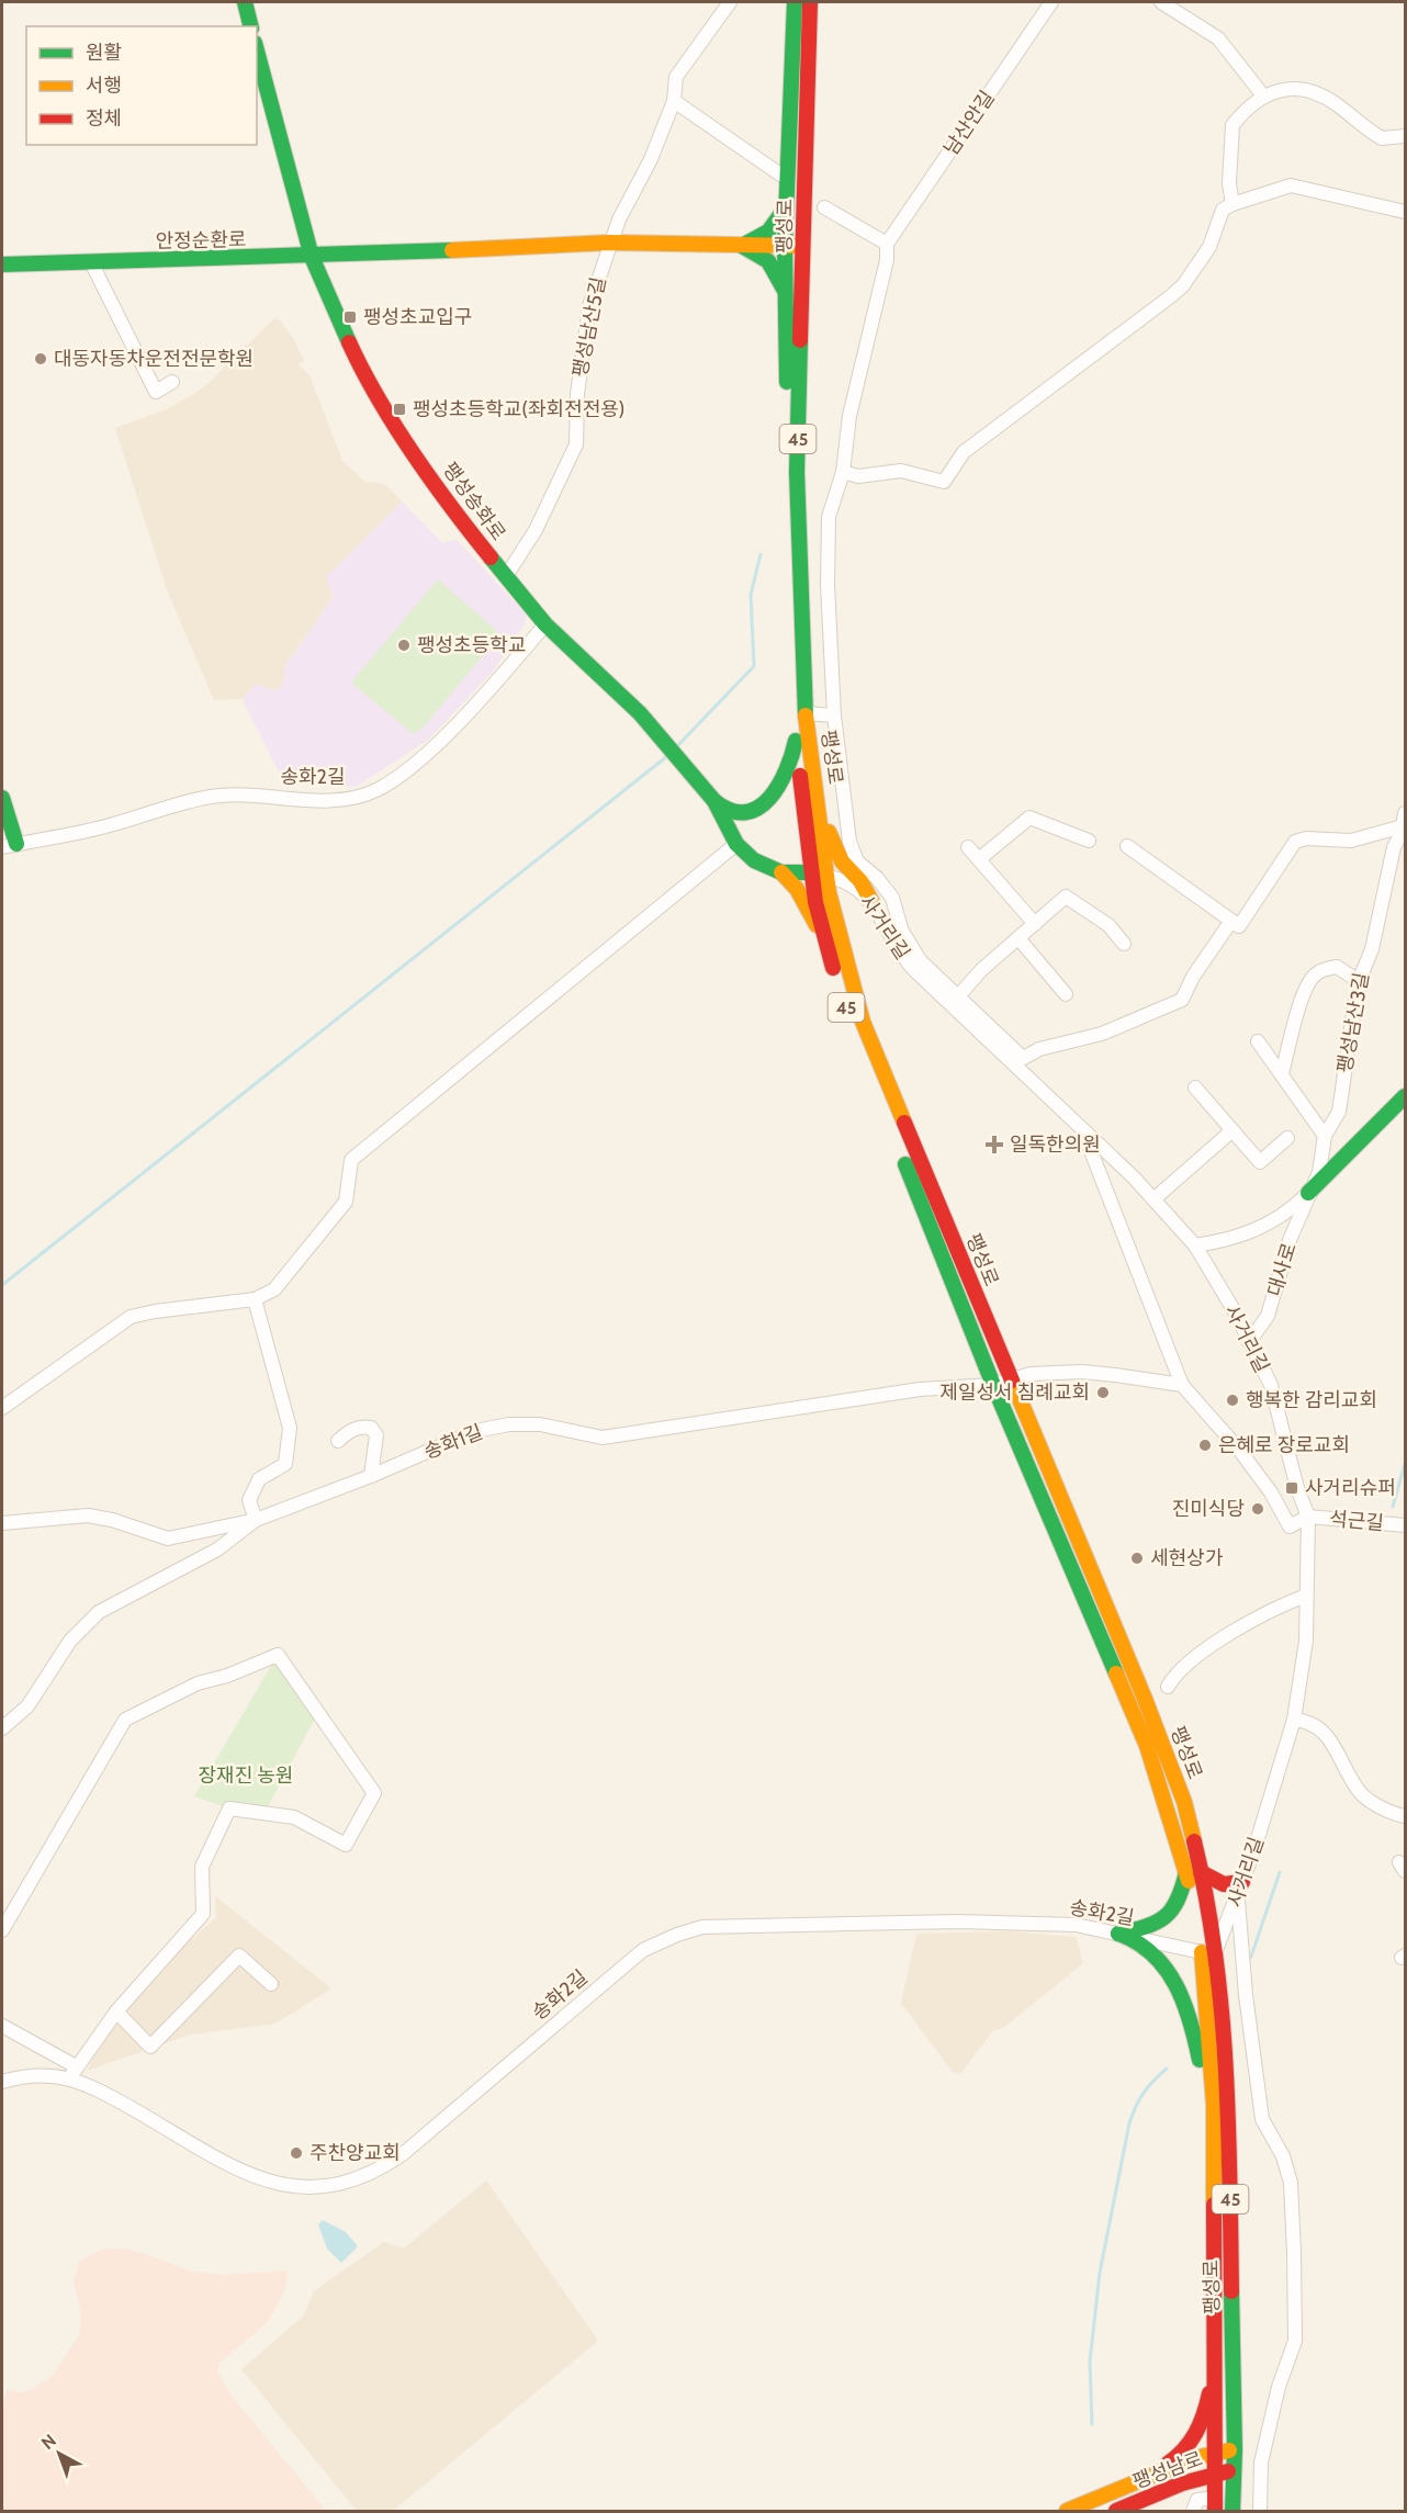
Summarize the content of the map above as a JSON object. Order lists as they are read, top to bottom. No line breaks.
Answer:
{"streets":{"main road":["팽성로","안정순환로","45","팽성송화로","송화2길","팽성남로"],"street":["남산안길","팽성남산5길","사거리길","팽성남산3길","대사로","송화1길","석근길"]},"crossings":[["팽성로","안정순환로"],["팽성로","팽성송화로"],["팽성로","송화2길"],["팽성로","사거리길"],["팽성로","송화1길"],["팽성로","팽성남로"],["안정순환로","팽성남산5길"],["안정순환로","팽성송화로"],["팽성남산5길","팽성송화로"],["팽성송화로","송화2길"],["팽성송화로","사거리길"],["송화2길","사거리길"],["사거리길","대사로"],["사거리길","석근길"],["팽성남산3길","대사로"],["송화1길","석근길"]],"parks":["장재진 농원"],"places":{"transit":["팽성초교입구","팽성초등학교(좌회전전용)","사거리슈퍼"],"other":["대동자동차운전전문학원","팽성초등학교","제일성서 침례교회","행복한 감리교회","은혜로 장로교회","진미식당","세현상가","주찬양교회"],"health":["일독한의원"]},"legend":["원활","서행","정체"],"north":"top left"}
